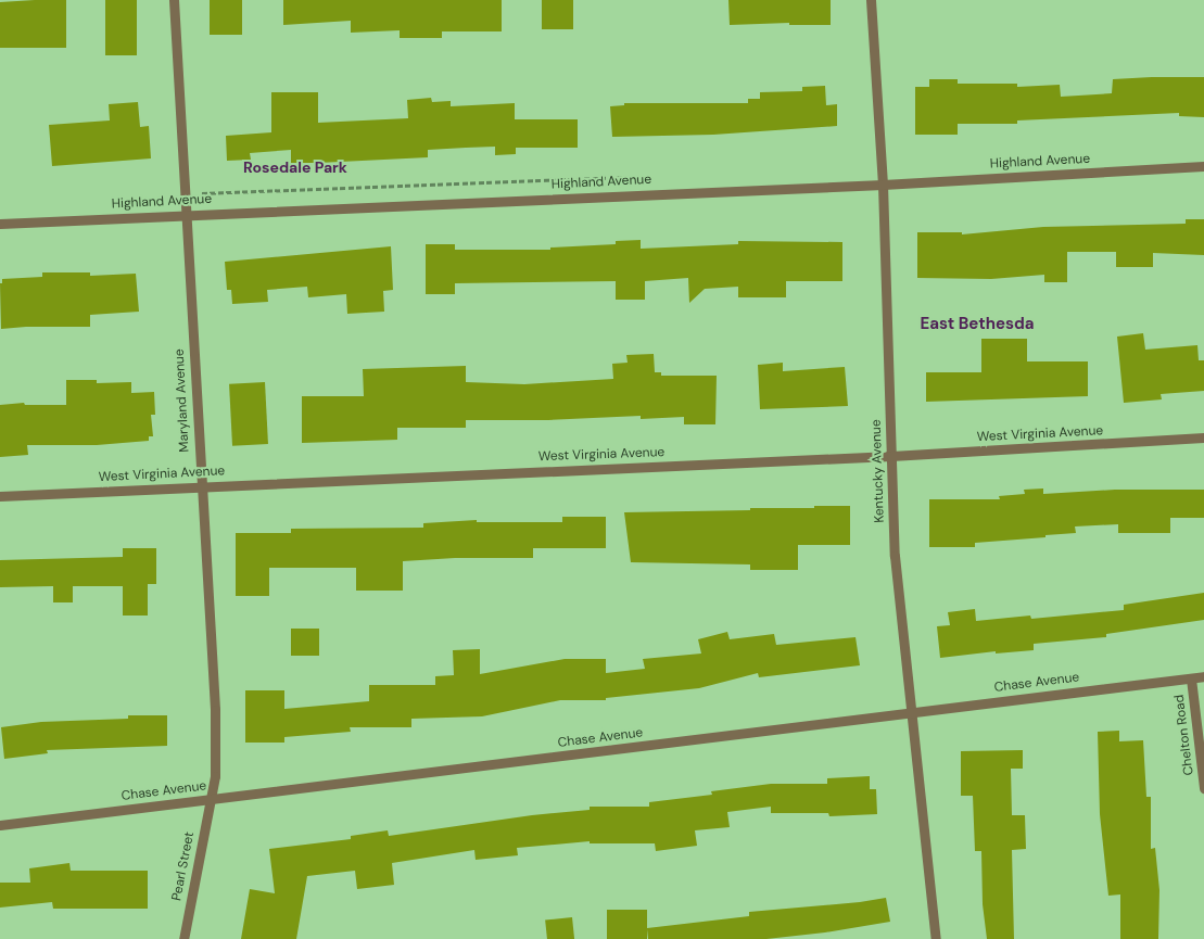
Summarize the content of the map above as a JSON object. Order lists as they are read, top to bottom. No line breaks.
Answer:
{"streets":{"street":["Highland Avenue","Maryland Avenue","West Virginia Avenue","Kentucky Avenue","Chase Avenue","Chelton Road","Pearl Street"]},"crossings":[["Highland Avenue","Maryland Avenue"],["Highland Avenue","Kentucky Avenue"],["Maryland Avenue","West Virginia Avenue"],["Maryland Avenue","Chase Avenue"],["Maryland Avenue","Pearl Street"],["West Virginia Avenue","Kentucky Avenue"],["Kentucky Avenue","Chase Avenue"],["Chase Avenue","Chelton Road"],["Chase Avenue","Pearl Street"]],"districts":["Rosedale Park","East Bethesda"]}
